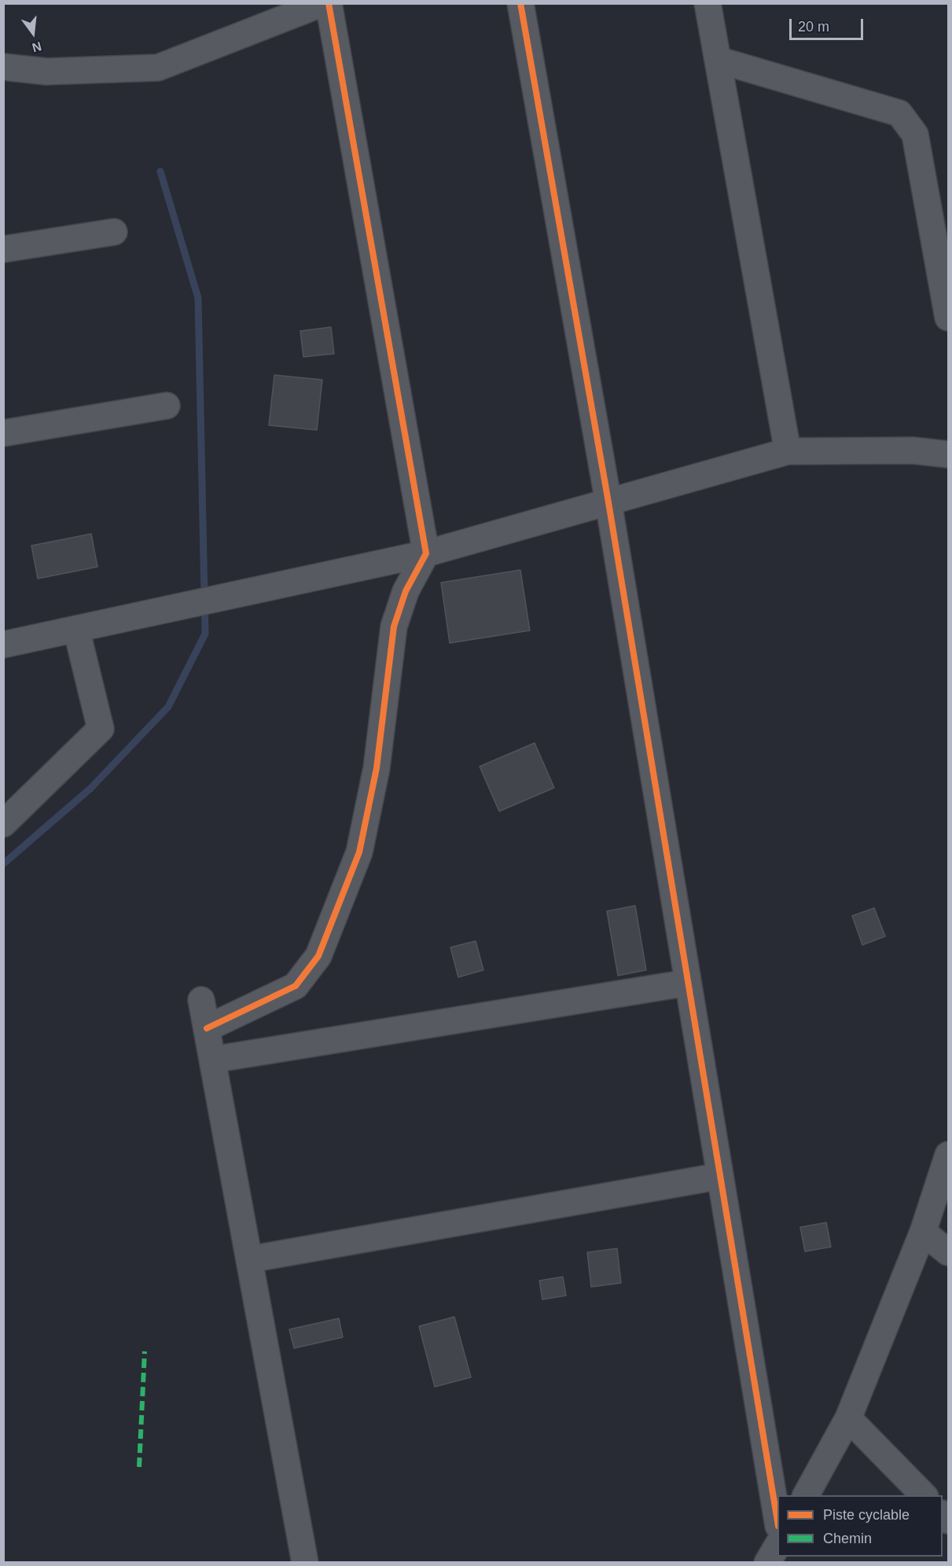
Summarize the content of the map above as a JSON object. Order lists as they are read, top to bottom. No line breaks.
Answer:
{"legend":["Piste cyclable","Chemin"],"scale_bar":"20 m","north":"bottom"}
